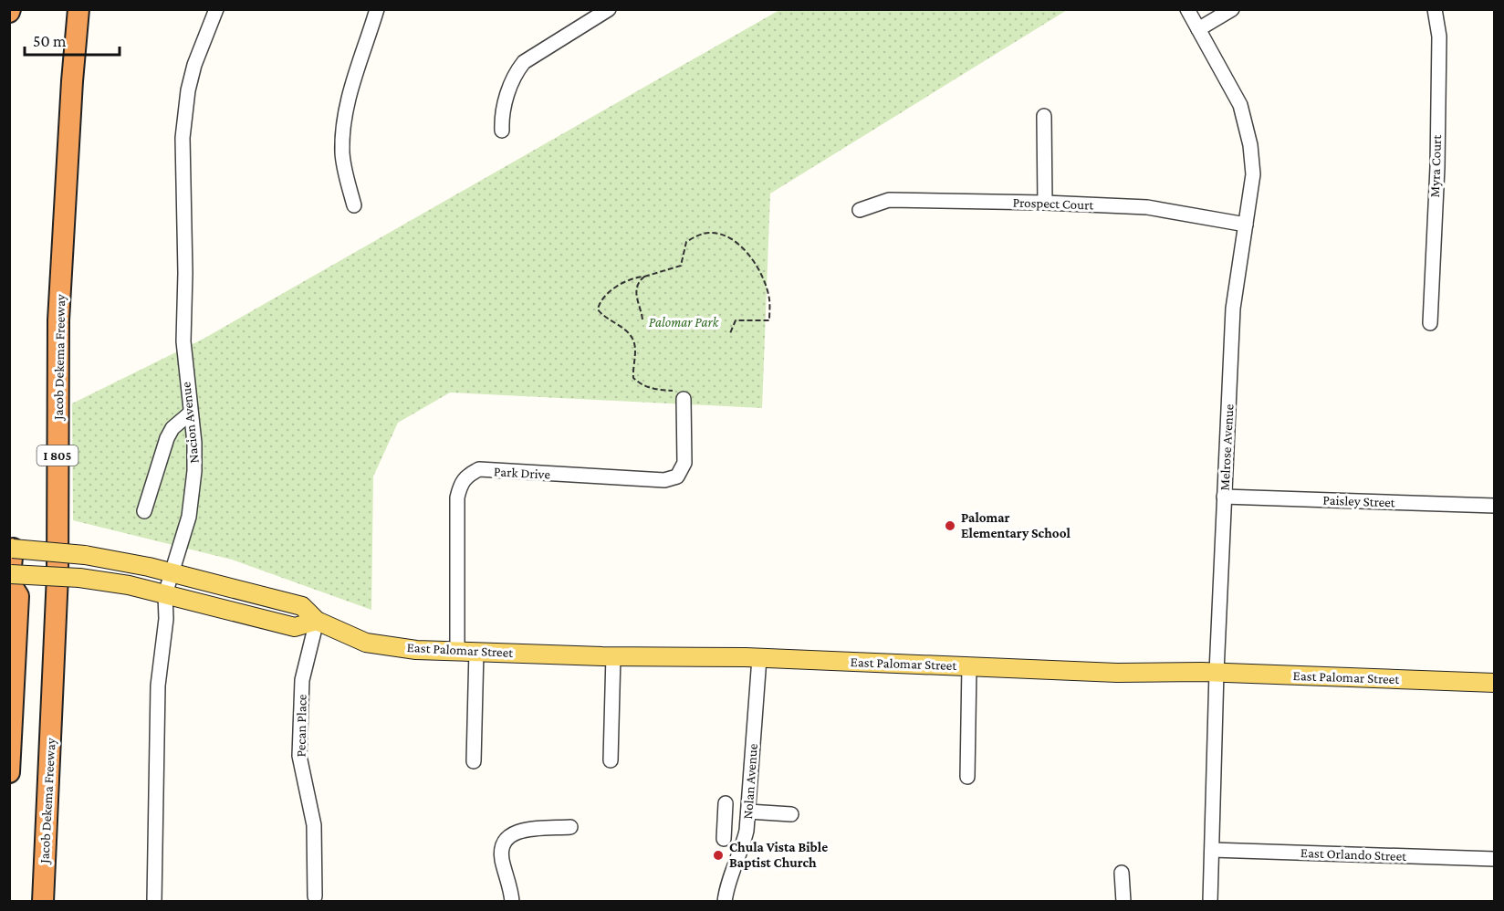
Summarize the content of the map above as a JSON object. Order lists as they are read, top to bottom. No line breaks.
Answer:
{"streets":{"highway":["Jacob Dekema Freeway","I 805"],"main road":["East Palomar Street"],"street":["Myra Court","Prospect Court","Nacion Avenue","Melrose Avenue","Park Drive","Paisley Street","Pecan Place","Nolan Avenue","East Orlando Street"]},"crossings":[["Prospect Court","Melrose Avenue"],["Nacion Avenue","East Palomar Street"],["Melrose Avenue","Paisley Street"],["Melrose Avenue","East Palomar Street"],["Melrose Avenue","East Orlando Street"],["Park Drive","East Palomar Street"],["East Palomar Street","Pecan Place"],["East Palomar Street","Nolan Avenue"]],"parks":["Palomar Park"],"places":["Palomar Elementary School","Chula Vista Bible Baptist Church"],"scale_bar":"50 m"}
